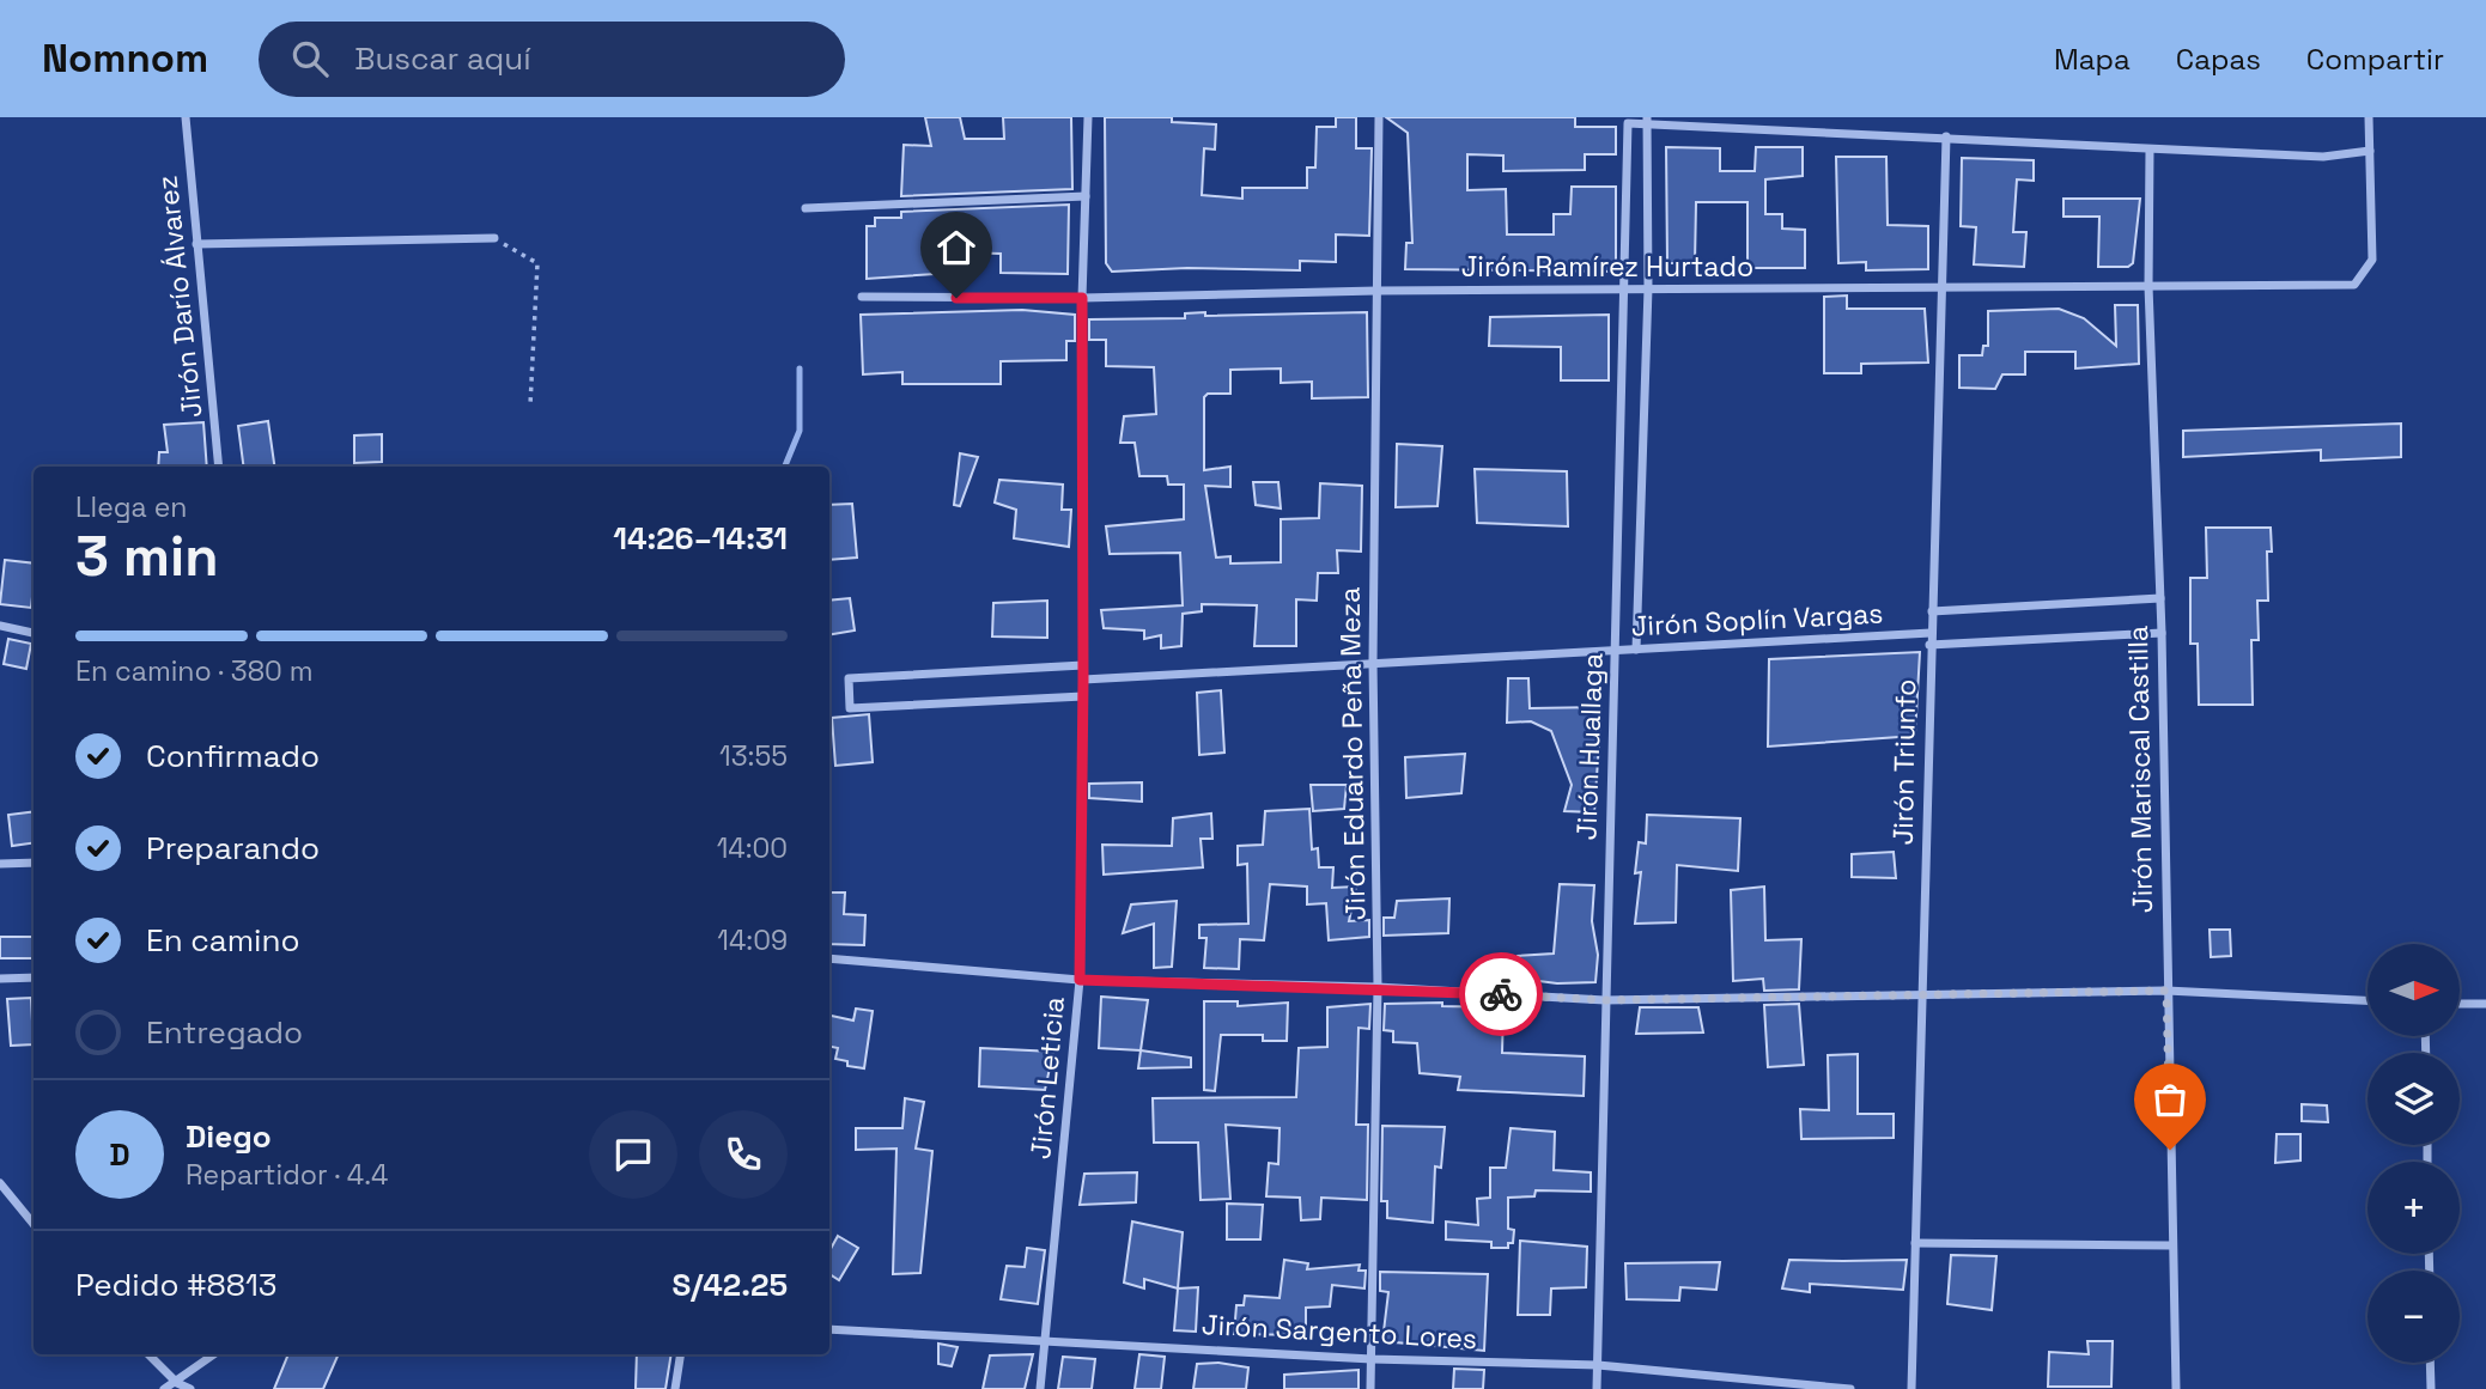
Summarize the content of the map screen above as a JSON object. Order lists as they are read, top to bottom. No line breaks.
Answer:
{"streets":{"street":["Jirón Ramírez Hurtado","Jirón Darío Álvarez","Jirón Soplín Vargas","Jirón Huallaga","Jirón Eduardo Peña Meza","Jirón Triunfo","Jirón Mariscal Castilla","Jirón Leticia","Jirón Sargento Lores"]},"crossings":[["Jirón Ramírez Hurtado","Jirón Huallaga"],["Jirón Ramírez Hurtado","Jirón Eduardo Peña Meza"],["Jirón Ramírez Hurtado","Jirón Triunfo"],["Jirón Ramírez Hurtado","Jirón Mariscal Castilla"],["Jirón Ramírez Hurtado","Jirón Leticia"],["Jirón Soplín Vargas","Jirón Huallaga"],["Jirón Soplín Vargas","Jirón Eduardo Peña Meza"],["Jirón Soplín Vargas","Jirón Triunfo"],["Jirón Soplín Vargas","Jirón Leticia"],["Jirón Huallaga","Jirón Sargento Lores"],["Jirón Eduardo Peña Meza","Jirón Sargento Lores"],["Jirón Leticia","Jirón Sargento Lores"]],"north":"right","page":{"header":"Nomnom","search":"Buscar aquí","nav":["Mapa","Capas","Compartir"],"heading":["3 min","Llega en","14:26–14:31"],"panel":["Diego","Repartidor · 4.4","Pedido #8813","S/42.25"],"bar":"En camino · 380 m","list":[["Confirmado","13:55"],["Preparando","14:00"],["En camino","14:09"],"Entregado"],"map_buttons":["+","−"],"round":"D"}}
